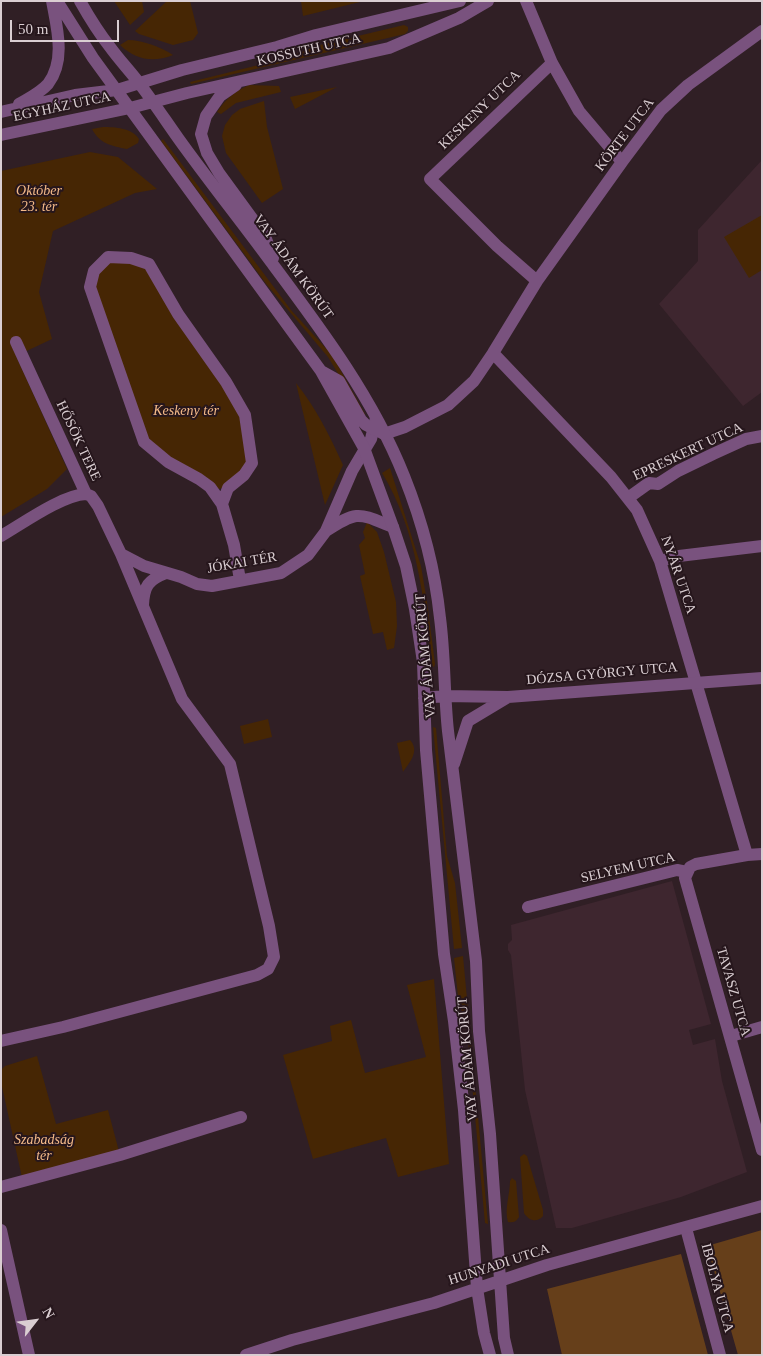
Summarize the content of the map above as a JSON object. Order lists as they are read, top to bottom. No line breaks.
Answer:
{"streets":{"street":["KOSSUTH UTCA","EGYHÁZ UTCA","KESKENY UTCA","KÖRTE UTCA","VAY ÁDÁM KÖRÚT","HŐSÖK TERE","EPRESKERT UTCA","JÓKAI TÉR","NYÁR UTCA","DÓZSA GYÖRGY UTCA","SELYEM UTCA","TAVASZ UTCA","HUNYADI UTCA","IBOLYA UTCA"]},"crossings":[["KOSSUTH UTCA","EGYHÁZ UTCA"],["KOSSUTH UTCA","VAY ÁDÁM KÖRÚT"],["EGYHÁZ UTCA","VAY ÁDÁM KÖRÚT"],["KESKENY UTCA","KÖRTE UTCA"],["KÖRTE UTCA","VAY ÁDÁM KÖRÚT"],["KÖRTE UTCA","JÓKAI TÉR"],["KÖRTE UTCA","NYÁR UTCA"],["VAY ÁDÁM KÖRÚT","JÓKAI TÉR"],["VAY ÁDÁM KÖRÚT","DÓZSA GYÖRGY UTCA"],["VAY ÁDÁM KÖRÚT","HUNYADI UTCA"],["EPRESKERT UTCA","NYÁR UTCA"],["NYÁR UTCA","DÓZSA GYÖRGY UTCA"],["NYÁR UTCA","SELYEM UTCA"],["SELYEM UTCA","TAVASZ UTCA"],["HUNYADI UTCA","IBOLYA UTCA"]],"parks":["Október 23. tér","Keskeny tér","Szabadság tér"],"scale_bar":"50 m","north":"top right"}
